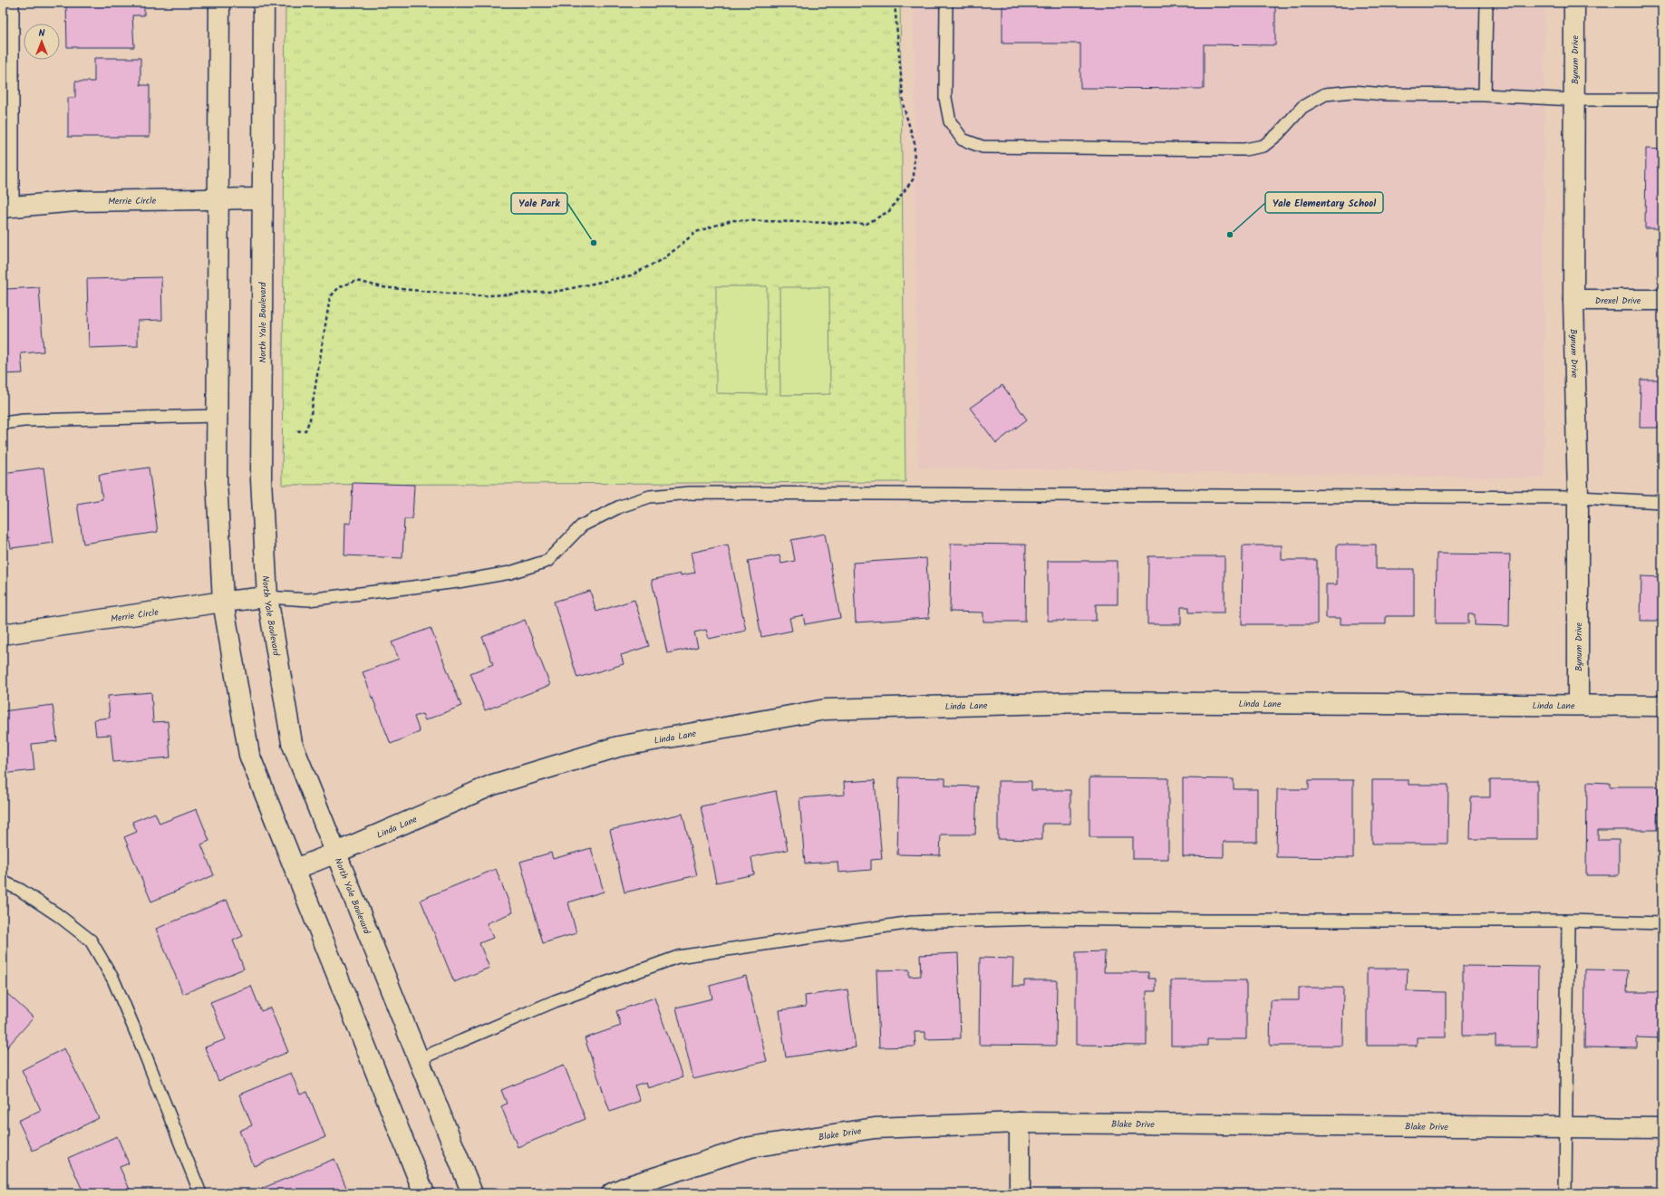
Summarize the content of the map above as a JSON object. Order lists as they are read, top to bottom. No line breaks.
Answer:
{"streets":{"street":["Bynum Drive","Merrie Circle","Drexel Drive","North Yale Boulevard","Linda Lane","Blake Drive"]},"crossings":[["Bynum Drive","Drexel Drive"],["Bynum Drive","Linda Lane"],["Merrie Circle","North Yale Boulevard"],["North Yale Boulevard","Linda Lane"]],"places":["Yale Elementary School","Yale Park"],"north":"top"}
